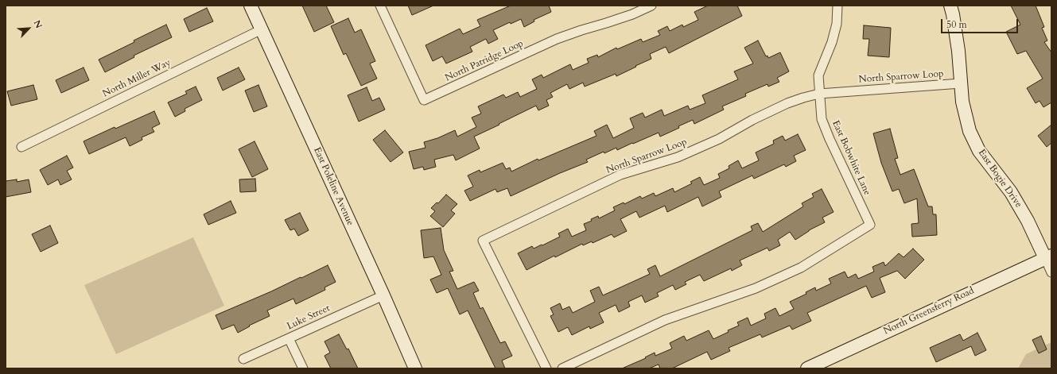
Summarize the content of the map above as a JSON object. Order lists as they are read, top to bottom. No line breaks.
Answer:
{"streets":{"main road":["East Bogie Drive","East Poleline Avenue","North Greensferry Road"],"street":["North Patridge Loop","North Sparrow Loop","North Miller Way","East Bobwhite Lane","Luke Street"]},"crossings":[["North Sparrow Loop","East Bobwhite Lane"],["North Sparrow Loop","East Bogie Drive"],["North Miller Way","East Poleline Avenue"],["East Bogie Drive","North Greensferry Road"],["East Poleline Avenue","Luke Street"]],"scale_bar":"50 m","north":"top right"}
